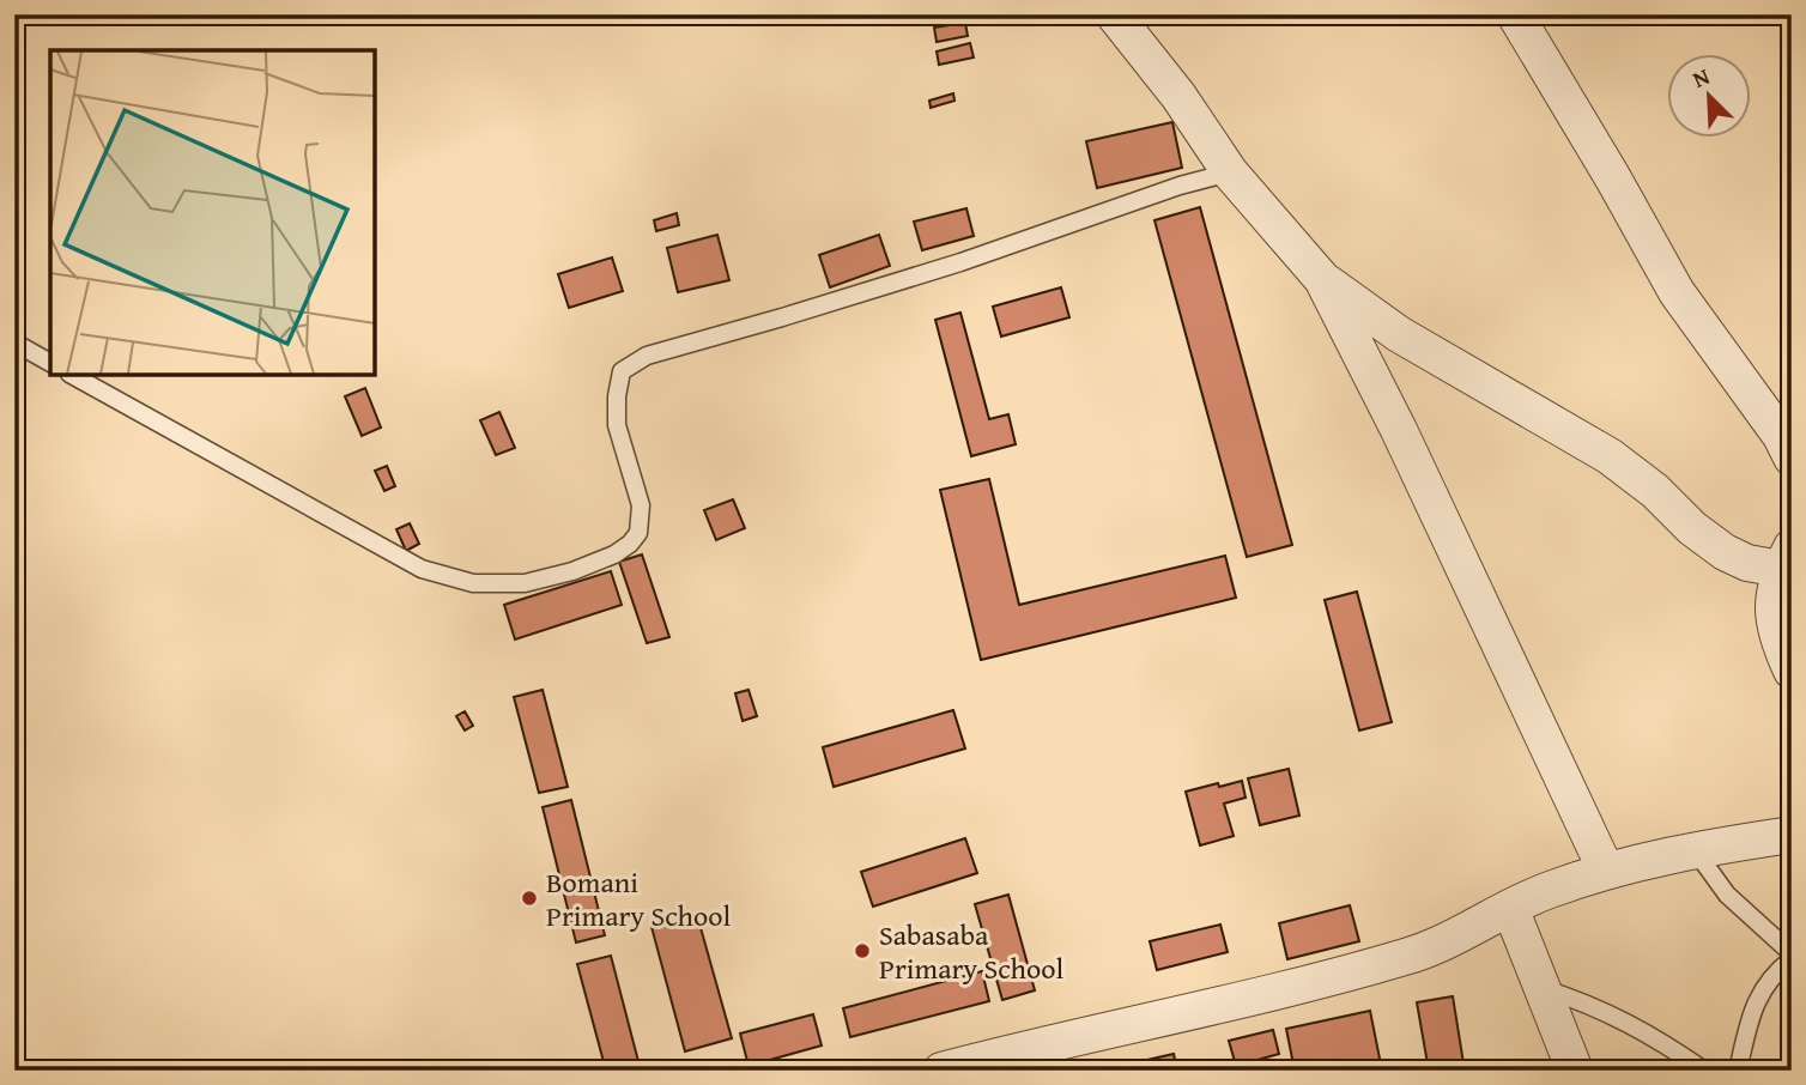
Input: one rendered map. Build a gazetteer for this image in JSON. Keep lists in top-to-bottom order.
{
  "places": ["Bomani Primary School", "Sabasaba Primary School"],
  "north": "top left"
}
